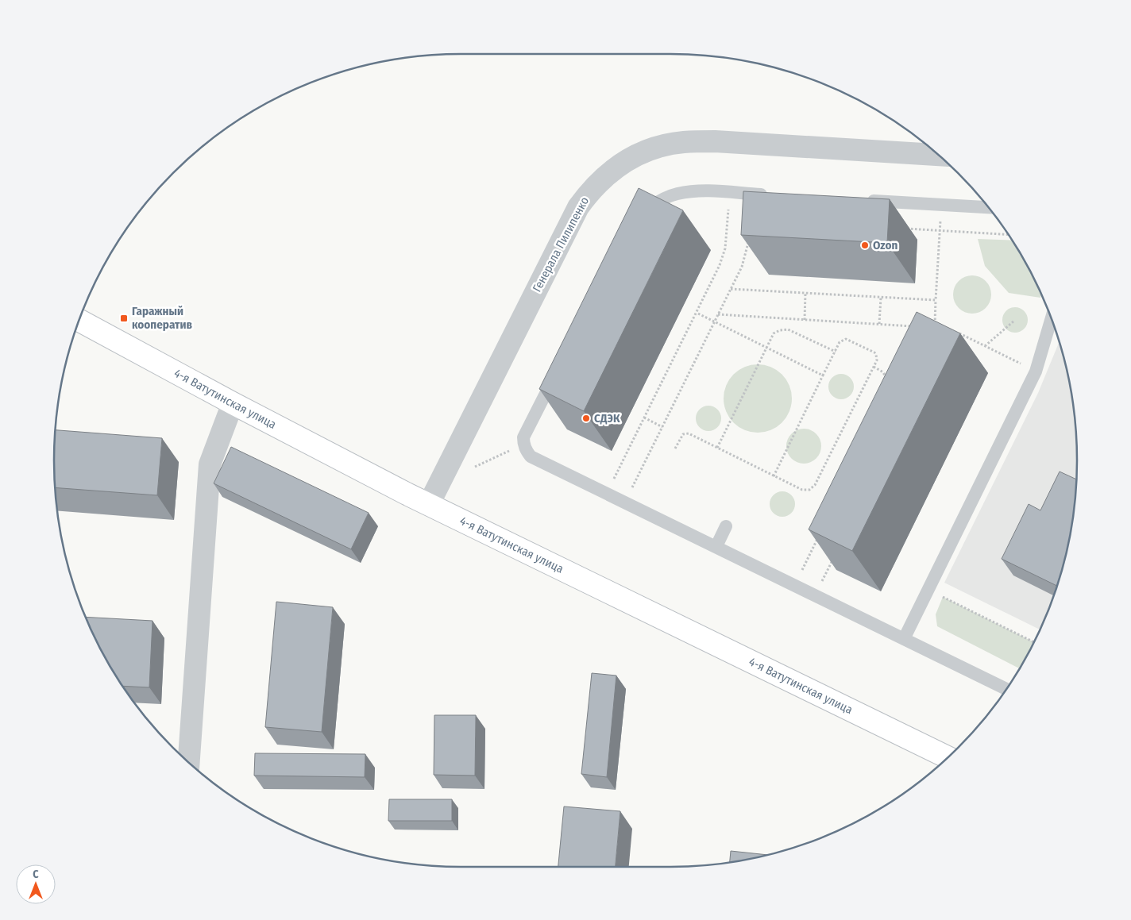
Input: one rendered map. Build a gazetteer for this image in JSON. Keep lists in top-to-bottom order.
{
  "streets": {
    "street": ["Генерала Пилипенко", "4-я Ватутинская улица"]
  },
  "crossings": [
    ["Генерала Пилипенко", "4-я Ватутинская улица"]
  ],
  "places": {
    "other": ["Ozon", "СДЭК"],
    "transit": ["Гаражный кооператив"]
  },
  "north": "top"
}
